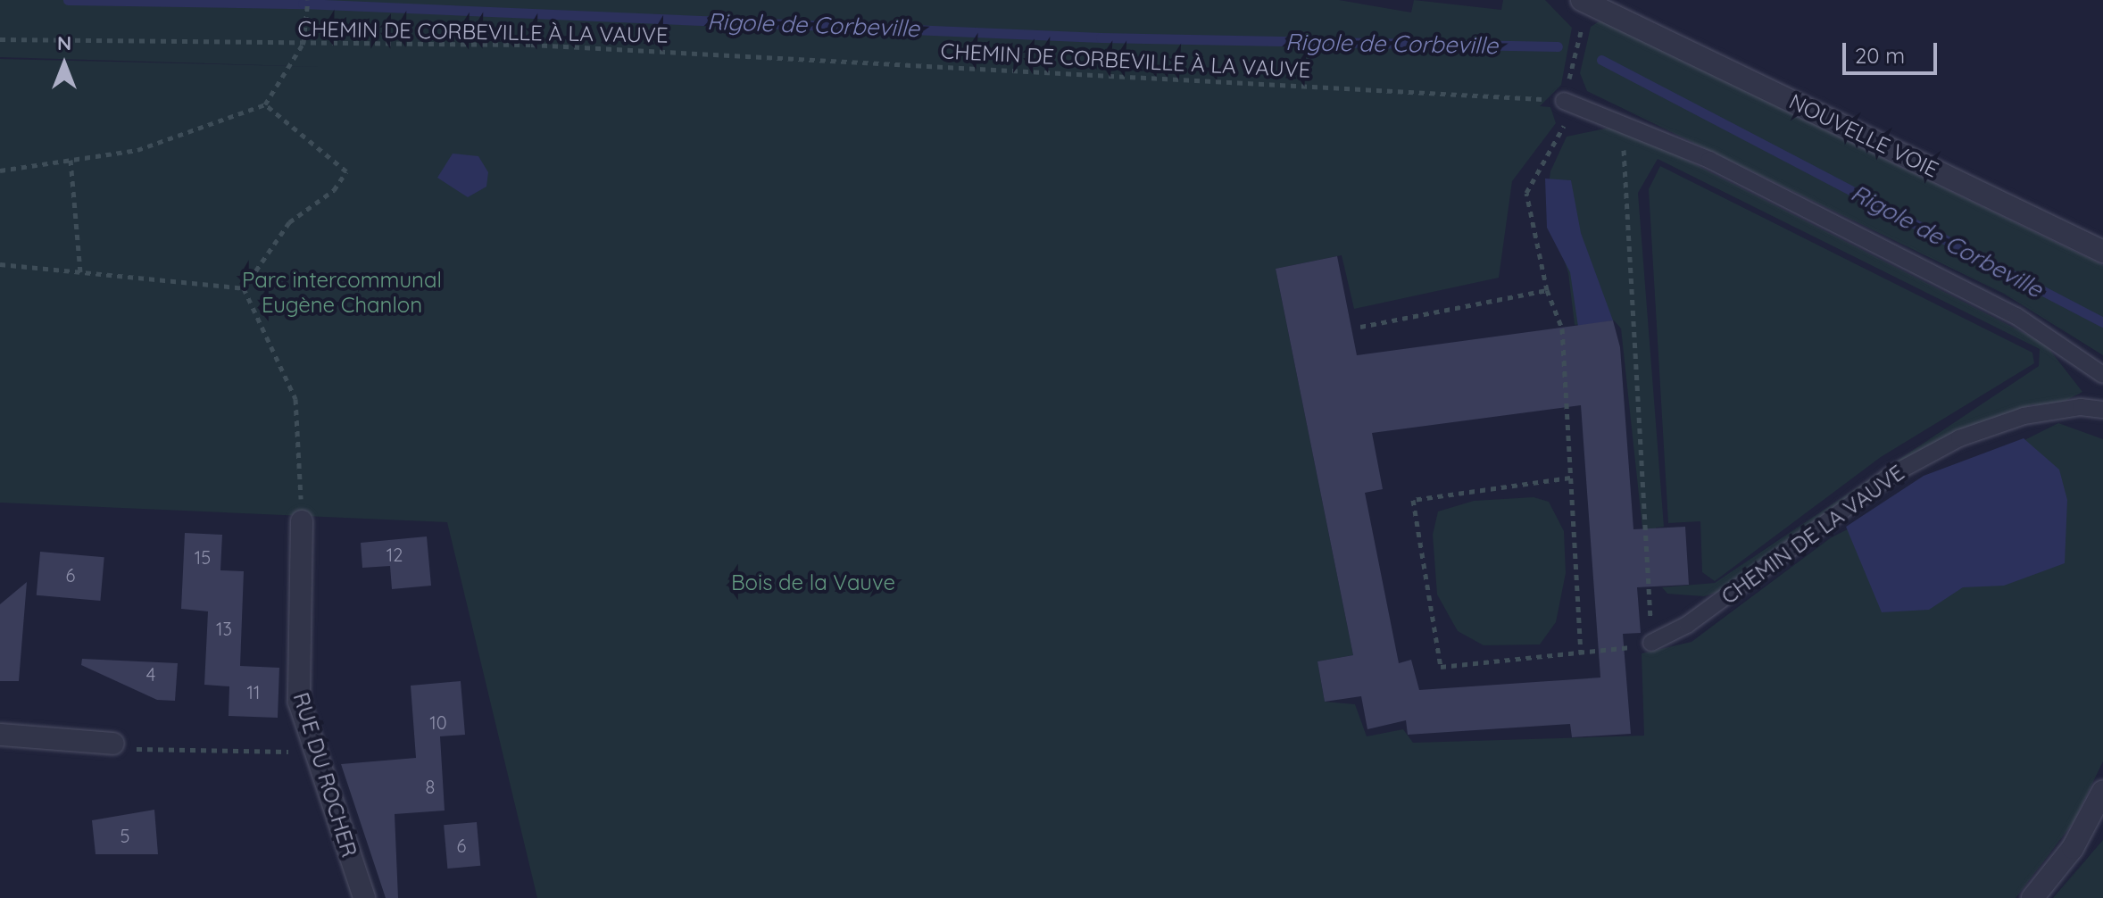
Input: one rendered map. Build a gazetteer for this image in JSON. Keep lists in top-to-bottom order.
{
  "streets": {
    "street": ["NOUVELLE VOIE", "RUE DU ROCHER"],
    "lane": ["CHEMIN DE LA VAUVE"],
    "path": ["CHEMIN DE CORBEVILLE À LA VAUVE"]
  },
  "water": ["Rigole de Corbeville"],
  "parks": ["Parc intercommunal Eugène Chanlon", "Bois de la Vauve"],
  "house_numbers": [
    "12",
    "15",
    "6",
    "13",
    "4",
    "11",
    "10",
    "8",
    "5",
    "6"
  ],
  "scale_bar": "20 m",
  "north": "top"
}
